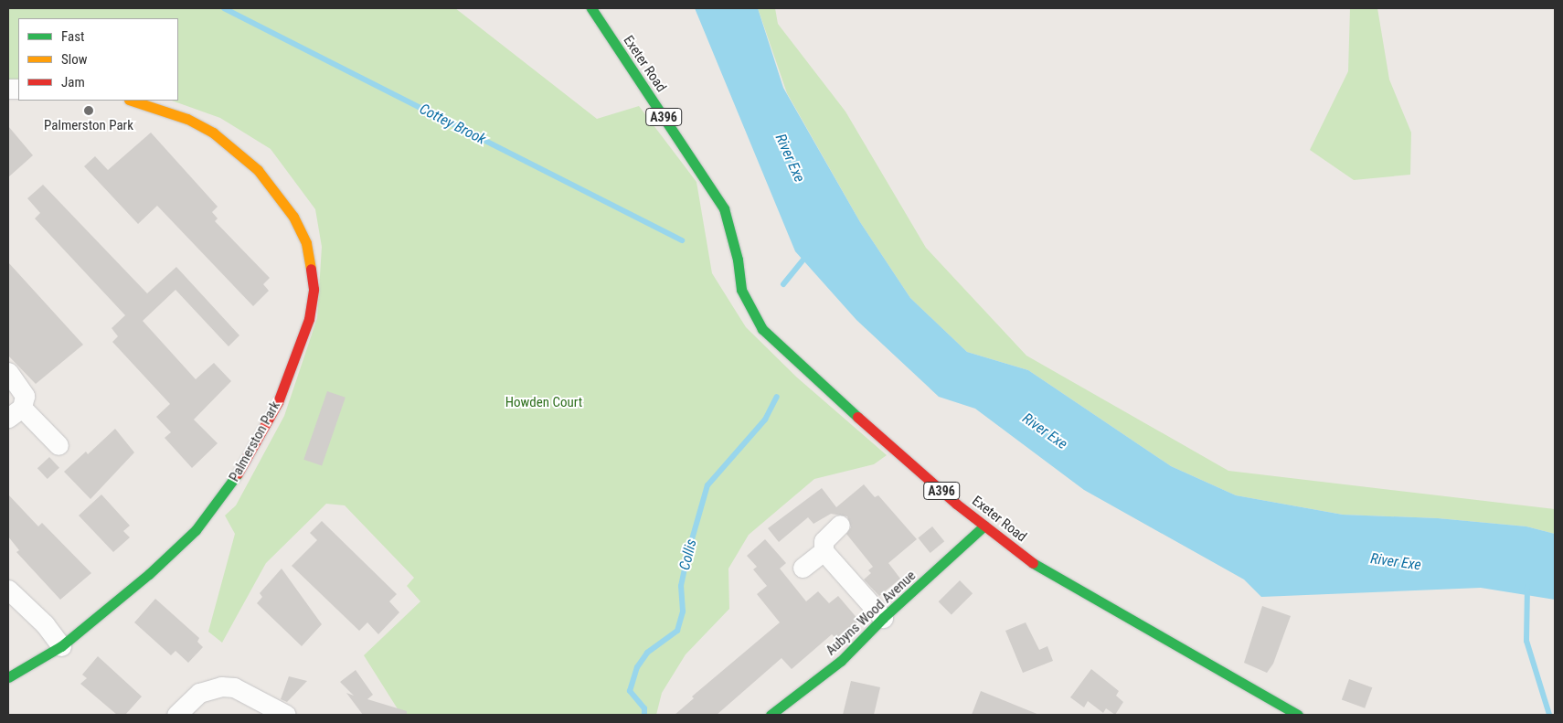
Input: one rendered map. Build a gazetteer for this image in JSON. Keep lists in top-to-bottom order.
{
  "streets": {
    "street": [
      "Exeter Road",
      "A396",
      "Palmerston Park",
      "Aubyns Wood Avenue"
    ]
  },
  "crossings": [
    ["Exeter Road", "Aubyns Wood Avenue"]
  ],
  "water": ["Cottey Brook", "River Exe", "Collis"],
  "parks": ["Howden Court"],
  "places": ["Palmerston Park"],
  "legend": ["Fast", "Slow", "Jam"]
}
